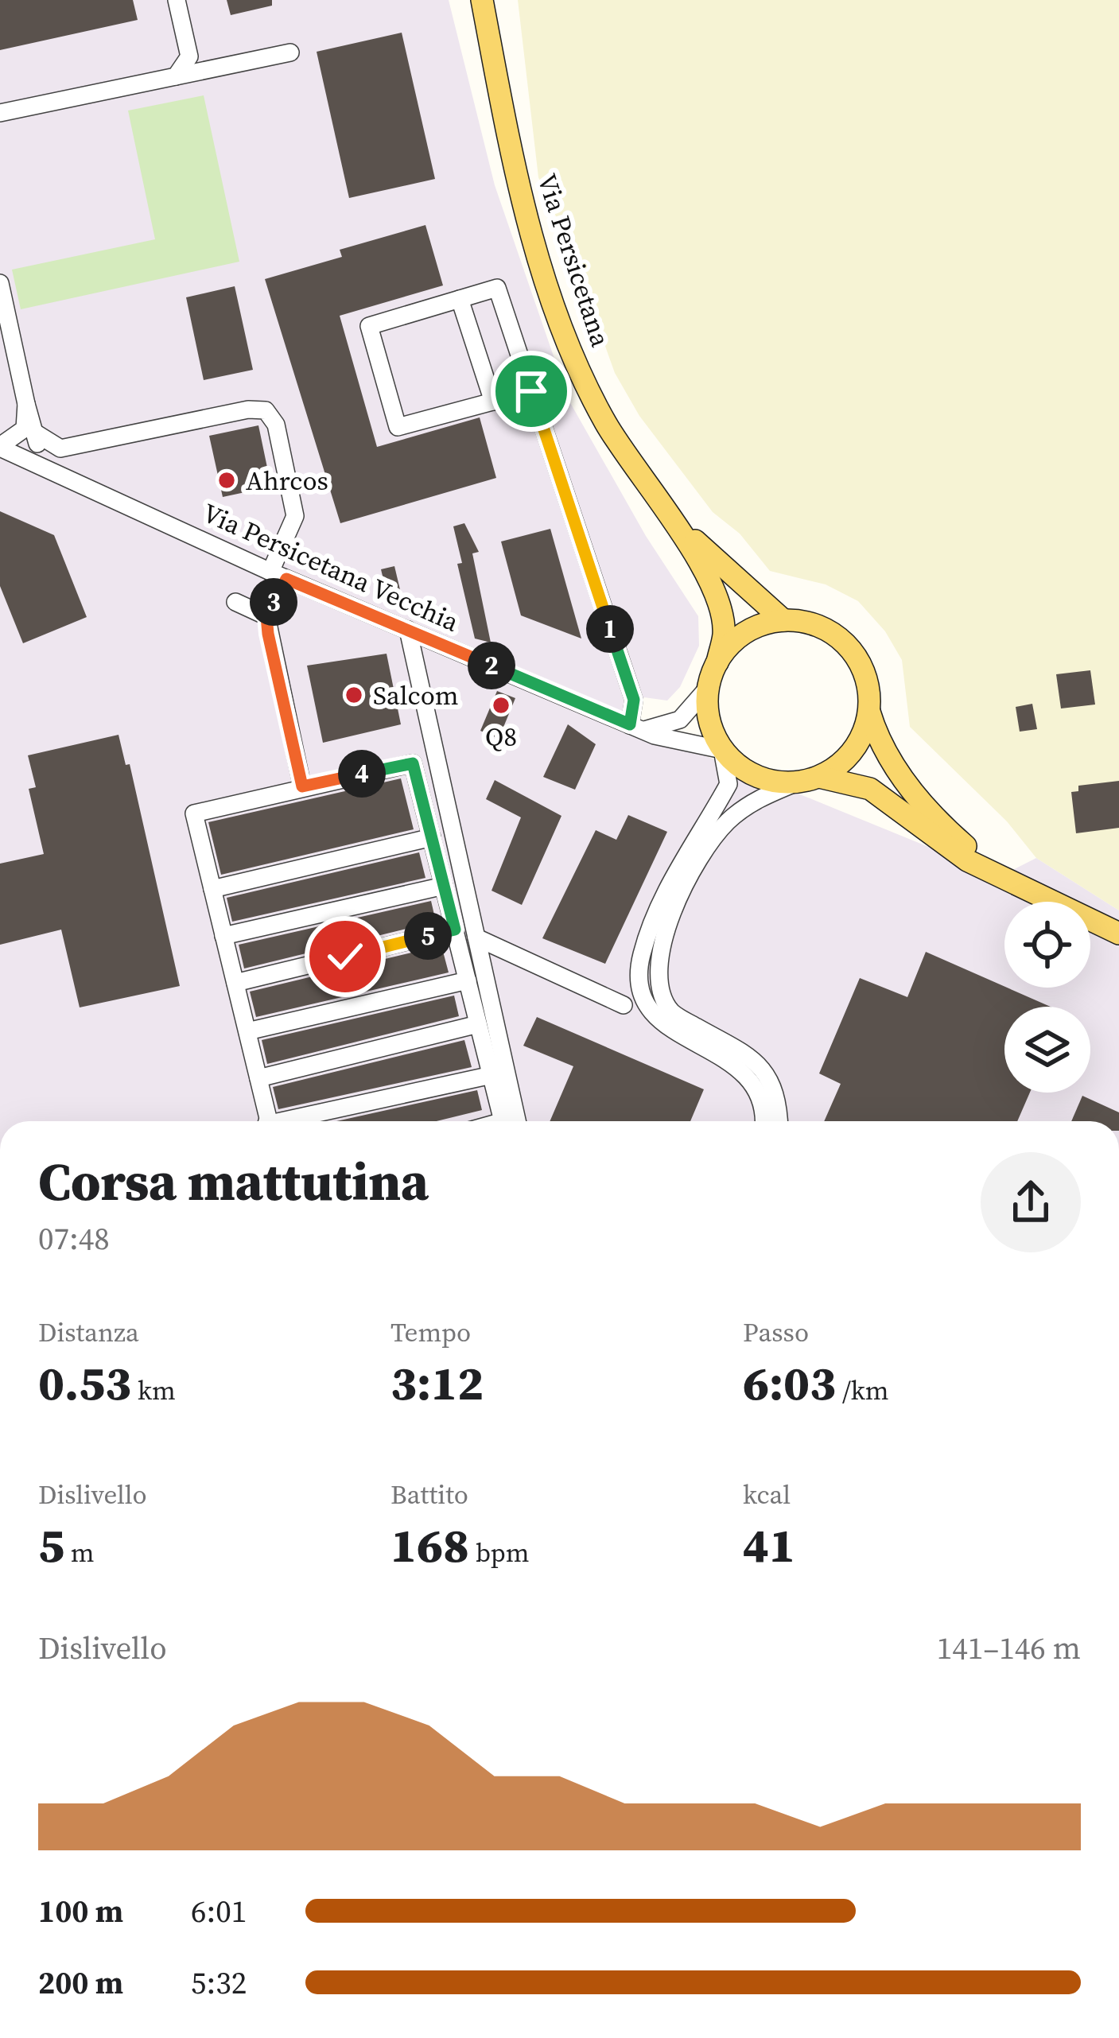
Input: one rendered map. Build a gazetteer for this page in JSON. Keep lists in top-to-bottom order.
{
  "streets": {
    "main road": ["Via Persicetana"],
    "street": ["Via Persicetana Vecchia"]
  },
  "crossings": [
    ["Via Persicetana", "Via Persicetana Vecchia"]
  ],
  "places": ["Ahrcos", "Salcom", "Q8"],
  "page": {
    "pins": [
      "3",
      "1",
      "2",
      "4",
      "5"
    ],
    "heading": ["Corsa mattutina", "07:48"],
    "stats": [
      ["Distanza", "0.53 km"],
      ["Tempo", "3:12"],
      ["Passo", "6:03 /km"],
      ["Dislivello", "5 m"],
      ["Battito", "168 bpm"],
      ["kcal", "41"]
    ],
    "chart": ["Dislivello", "141–146 m"],
    "list": [
      {
        "name": "100 m",
        "note": "6:01"
      },
      {
        "name": "200 m",
        "note": "5:32"
      }
    ]
  }
}
